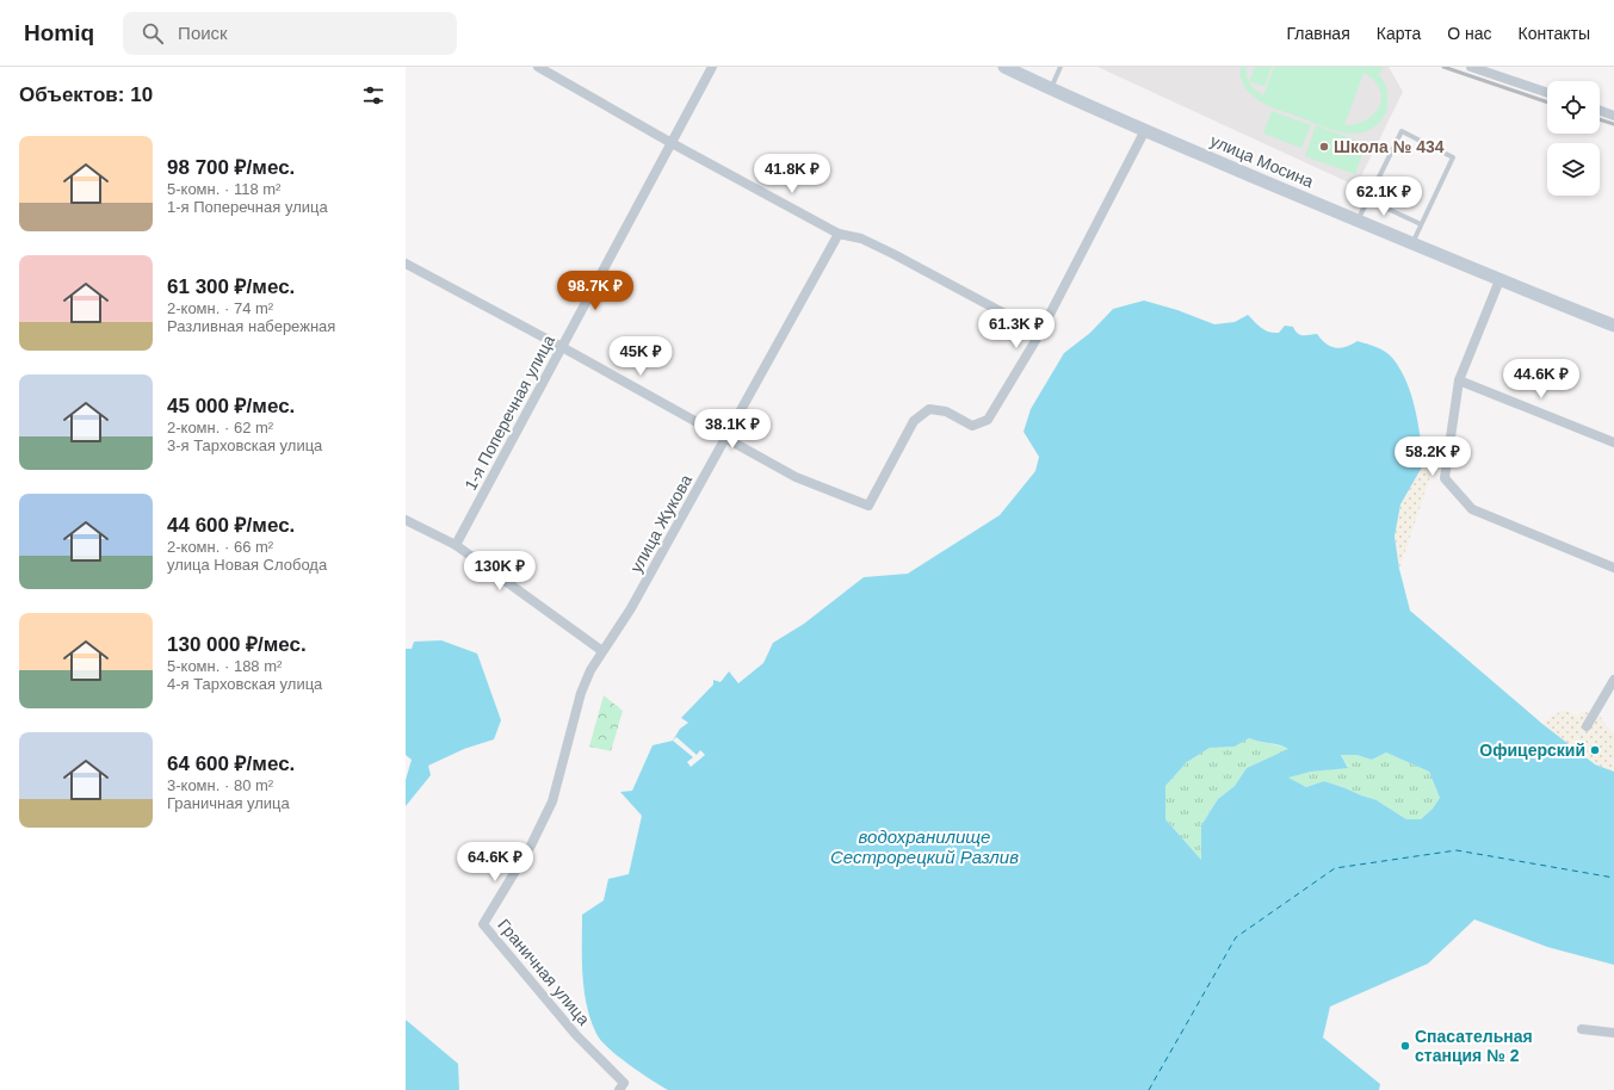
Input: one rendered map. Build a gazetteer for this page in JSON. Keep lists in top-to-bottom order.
{
  "streets": {
    "street": [
      "улица Мосина",
      "1-я Поперечная улица",
      "улица Жукова",
      "Граничная улица"
    ]
  },
  "crossings": [
    ["улица Жукова", "Граничная улица"]
  ],
  "water": ["водохранилище Сестрорецкий Разлив"],
  "places": ["Школа № 434", "Офицерский", "Спасательная станция № 2"],
  "page": {
    "header": "Homiq",
    "search": "Поиск",
    "nav": [
      "Главная",
      "Карта",
      "О нас",
      "Контакты"
    ],
    "heading": "Объектов: 10",
    "list": [
      {
        "name": "98 700 ₽/мес.",
        "note": "5-комн. · 118 m² · 1-я Поперечная улица"
      },
      {
        "name": "61 300 ₽/мес.",
        "note": "2-комн. · 74 m² · Разливная набережная"
      },
      {
        "name": "45 000 ₽/мес.",
        "note": "2-комн. · 62 m² · 3-я Тарховская улица"
      },
      {
        "name": "44 600 ₽/мес.",
        "note": "2-комн. · 66 m² · улица Новая Слобода"
      },
      {
        "name": "130 000 ₽/мес.",
        "note": "5-комн. · 188 m² · 4-я Тарховская улица"
      },
      {
        "name": "64 600 ₽/мес.",
        "note": "3-комн. · 80 m² · Граничная улица"
      }
    ],
    "price": [
      "41.8K ₽",
      "62.1K ₽",
      "98.7K ₽",
      "61.3K ₽",
      "45K ₽",
      "44.6K ₽",
      "38.1K ₽",
      "58.2K ₽",
      "130K ₽",
      "64.6K ₽"
    ]
  }
}
